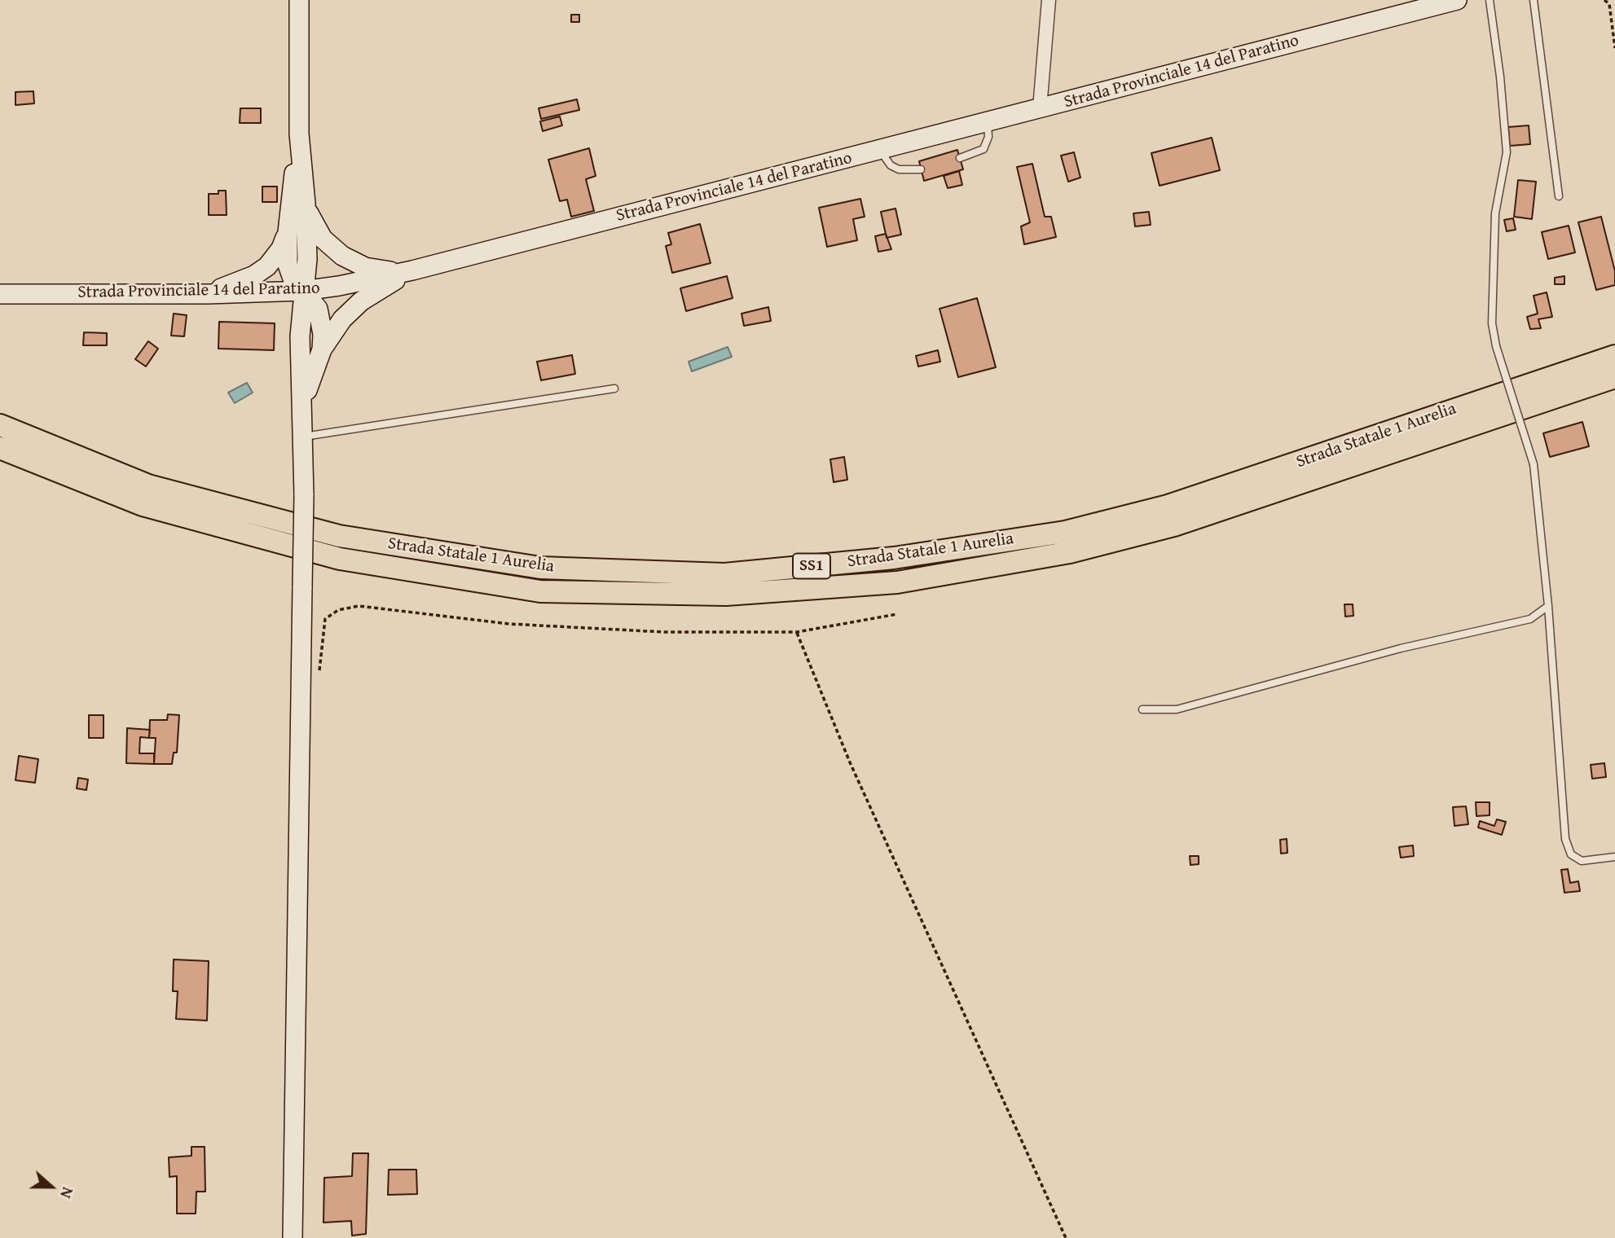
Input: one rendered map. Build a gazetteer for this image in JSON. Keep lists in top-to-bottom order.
{
  "streets": {
    "highway": ["Strada Statale 1 Aurelia", "SS1"],
    "main road": ["Strada Provinciale 14 del Paratino"]
  },
  "north": "right"
}
